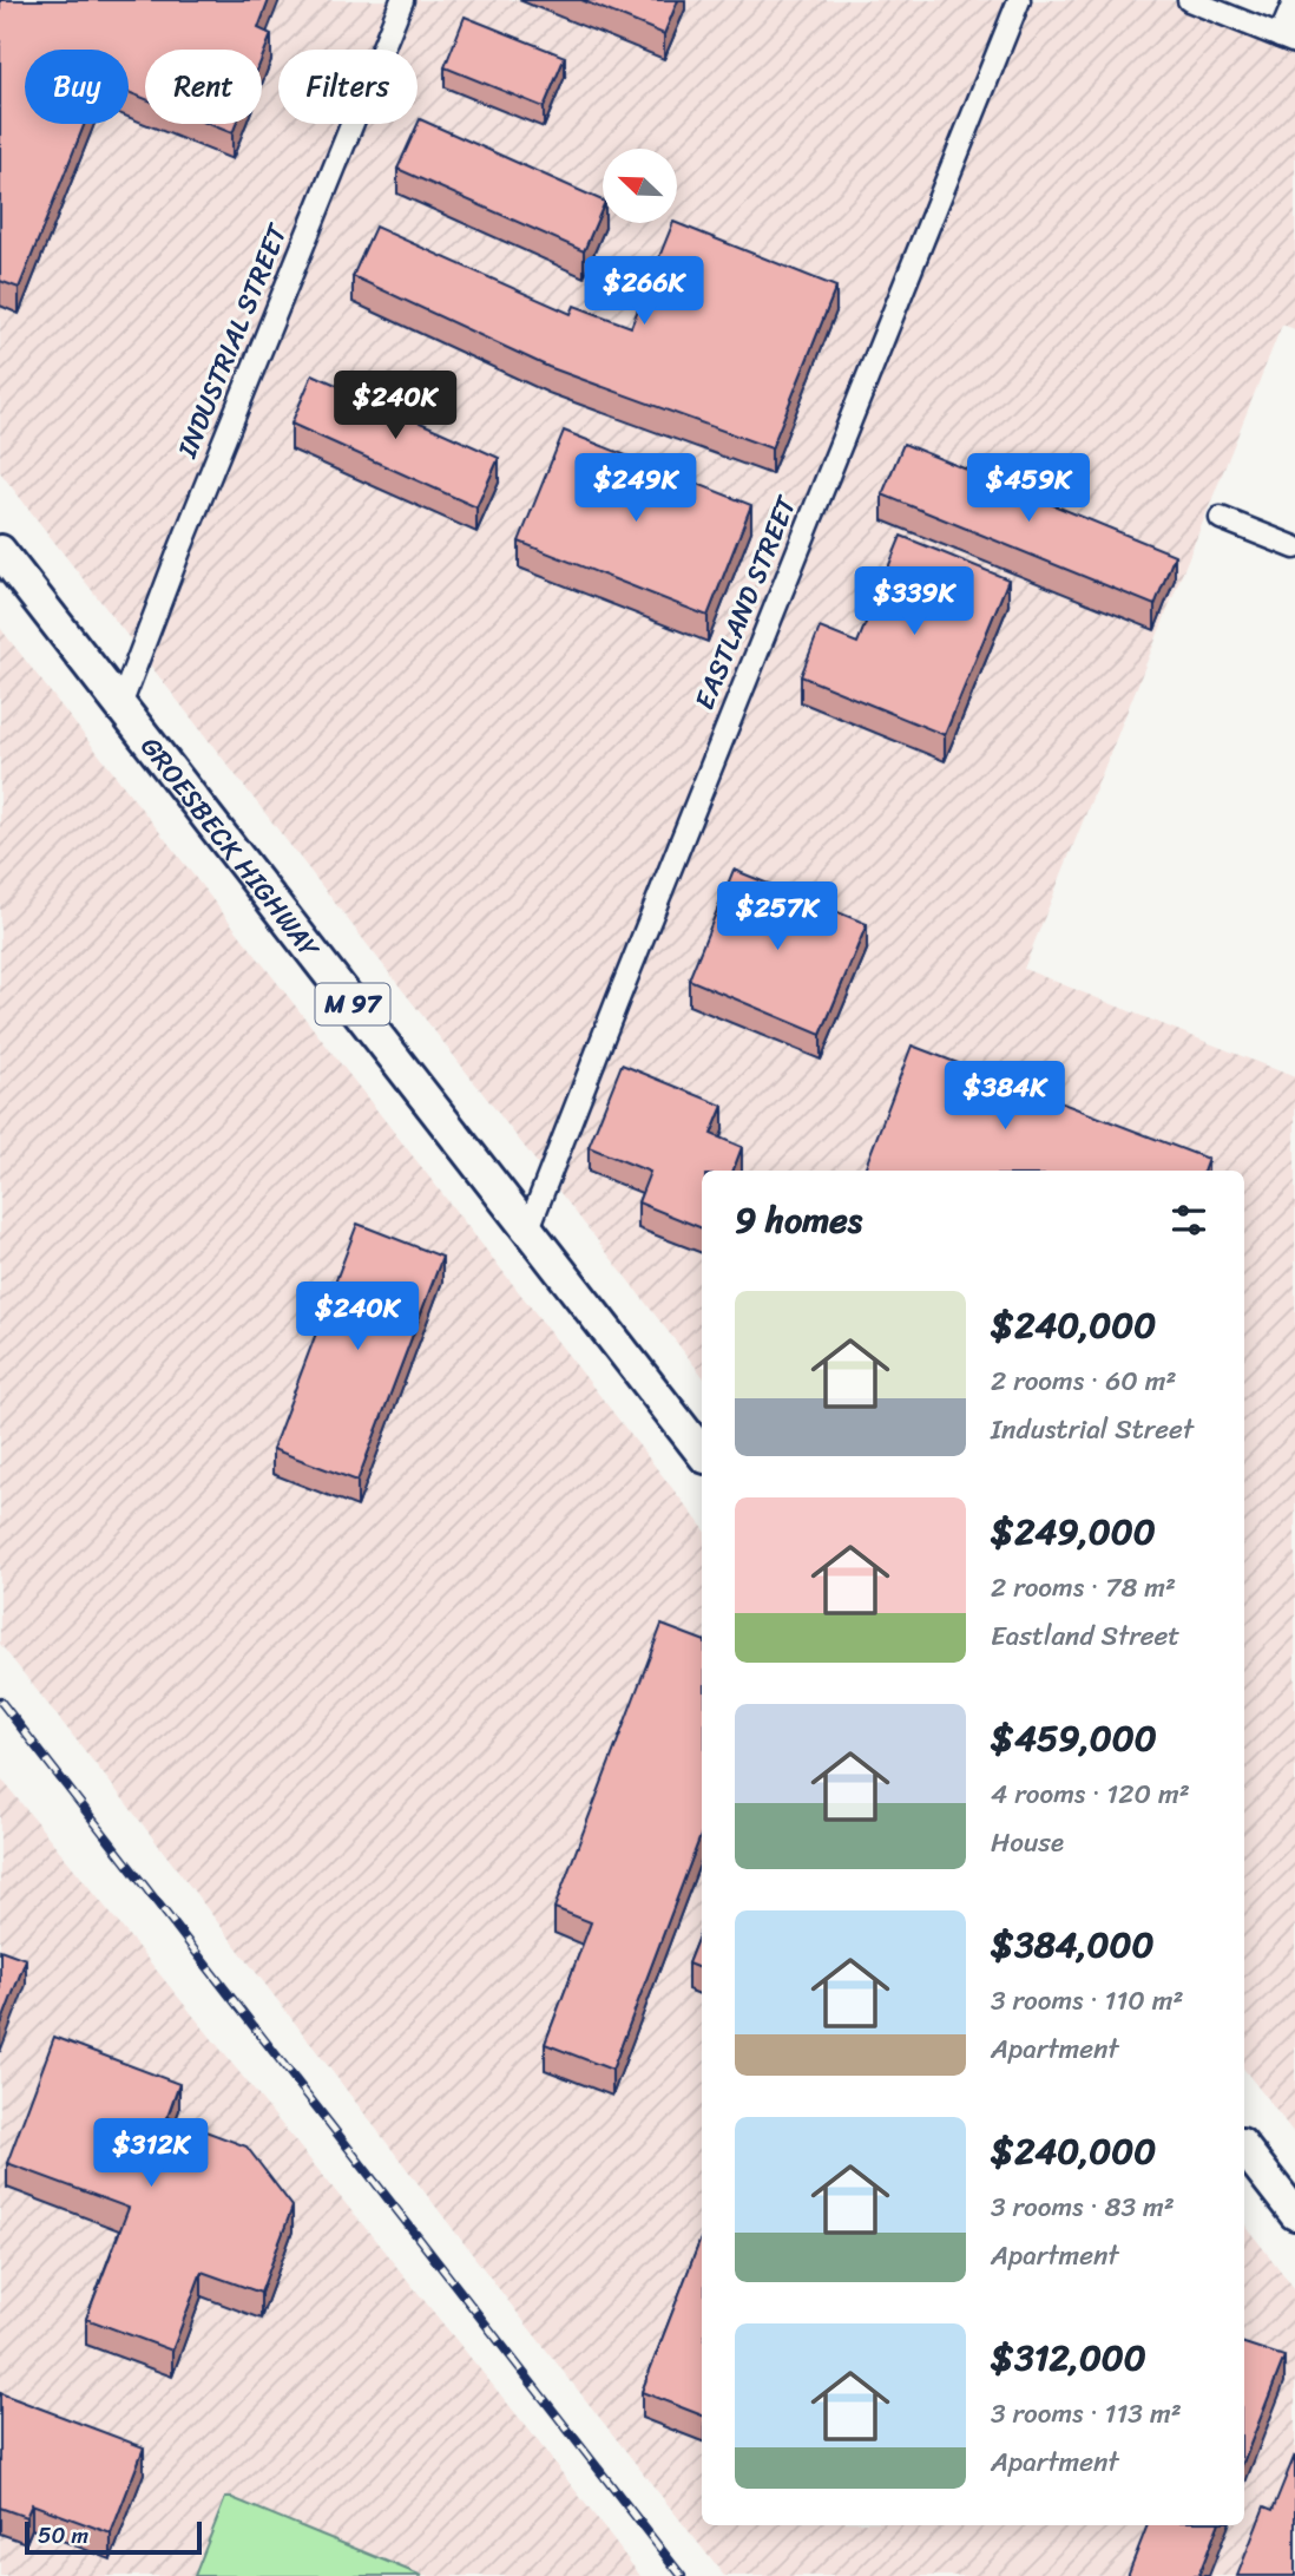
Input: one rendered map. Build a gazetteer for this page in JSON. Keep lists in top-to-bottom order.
{
  "streets": {
    "main road": ["GROESBECK HIGHWAY", "M 97"],
    "street": ["INDUSTRIAL STREET", "EASTLAND STREET"]
  },
  "crossings": [
    ["INDUSTRIAL STREET", "GROESBECK HIGHWAY"],
    ["EASTLAND STREET", "GROESBECK HIGHWAY"]
  ],
  "scale_bar": "50 m",
  "north": "top left",
  "page": {
    "chip": ["Buy", "Rent", "Filters"],
    "price": [
      "$266K",
      "$240K",
      "$249K",
      "$459K",
      "$339K",
      "$257K",
      "$384K",
      "$240K",
      "$312K"
    ],
    "heading": "9 homes",
    "list": [
      {
        "name": "$240,000",
        "note": "2 rooms · 60 m² · Industrial Street"
      },
      {
        "name": "$249,000",
        "note": "2 rooms · 78 m² · Eastland Street"
      },
      {
        "name": "$459,000",
        "note": "4 rooms · 120 m² · House"
      },
      {
        "name": "$384,000",
        "note": "3 rooms · 110 m² · Apartment"
      },
      {
        "name": "$240,000",
        "note": "3 rooms · 83 m² · Apartment"
      },
      {
        "name": "$312,000",
        "note": "3 rooms · 113 m² · Apartment"
      }
    ],
    "scale": "50 m"
  }
}
